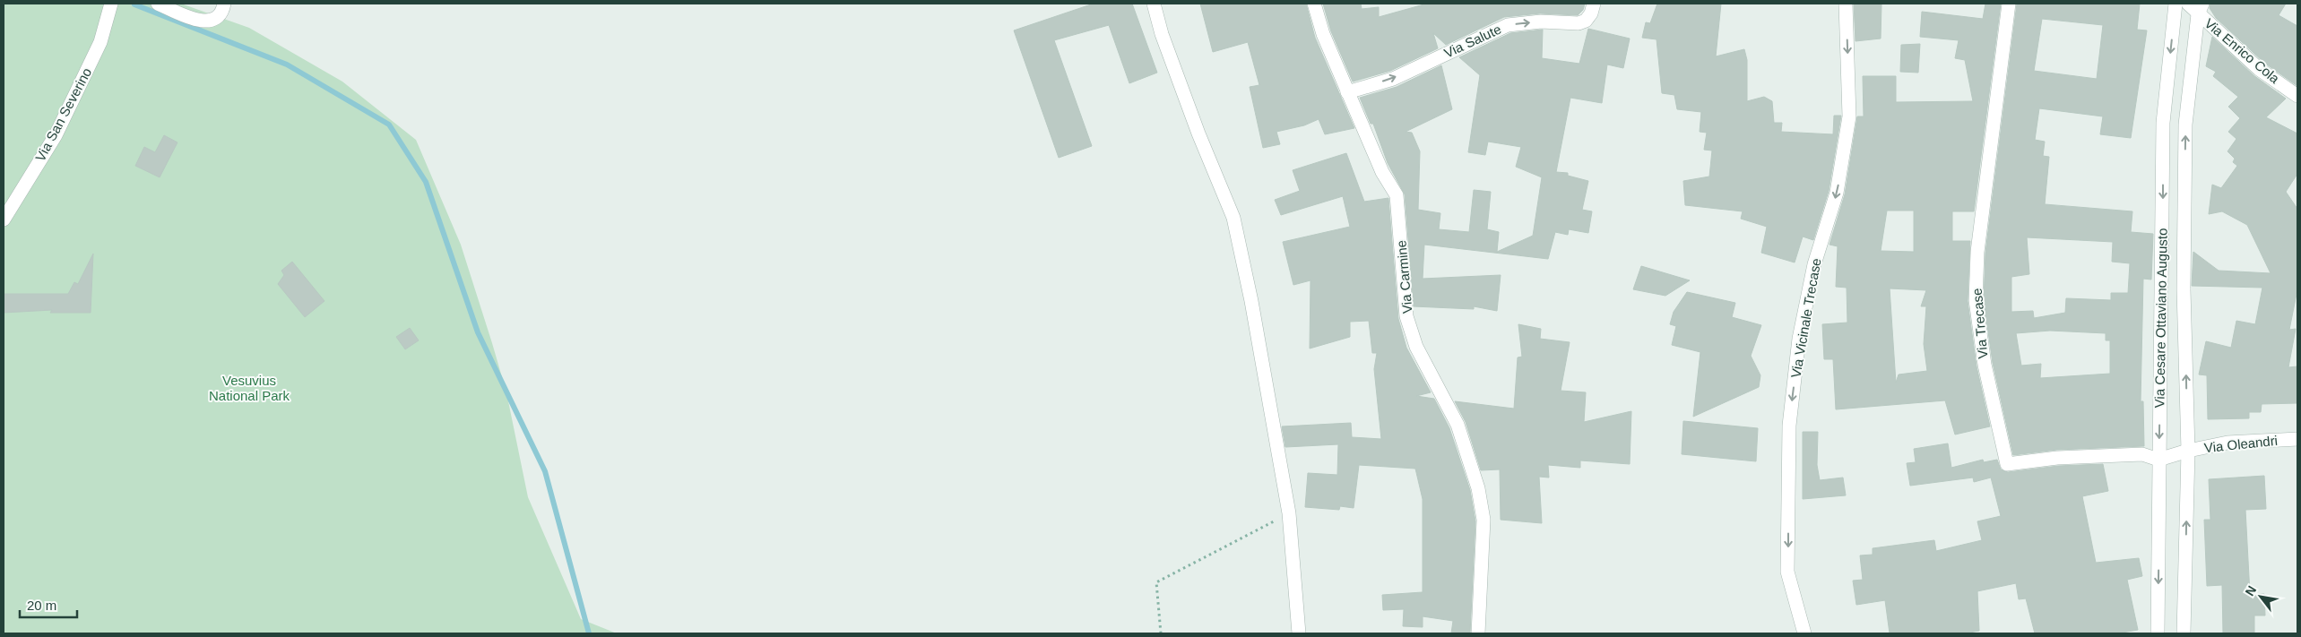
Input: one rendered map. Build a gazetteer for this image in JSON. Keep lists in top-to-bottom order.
{
  "streets": {
    "street": [
      "Via Salute",
      "Via Enrico Cola",
      "Via San Severino",
      "Via Carmine",
      "Via Vicinale Trecase",
      "Via Cesare Ottaviano Augusto",
      "Via Trecase",
      "Via Oleandri"
    ]
  },
  "crossings": [
    ["Via Salute", "Via Carmine"],
    ["Via Enrico Cola", "Via Cesare Ottaviano Augusto"],
    ["Via Cesare Ottaviano Augusto", "Via Trecase"],
    ["Via Cesare Ottaviano Augusto", "Via Oleandri"],
    ["Via Trecase", "Via Oleandri"]
  ],
  "one_way": ["Via Salute", "Via Vicinale Trecase"],
  "parks": ["Vesuvius National Park"],
  "scale_bar": "20 m",
  "north": "top left"
}
